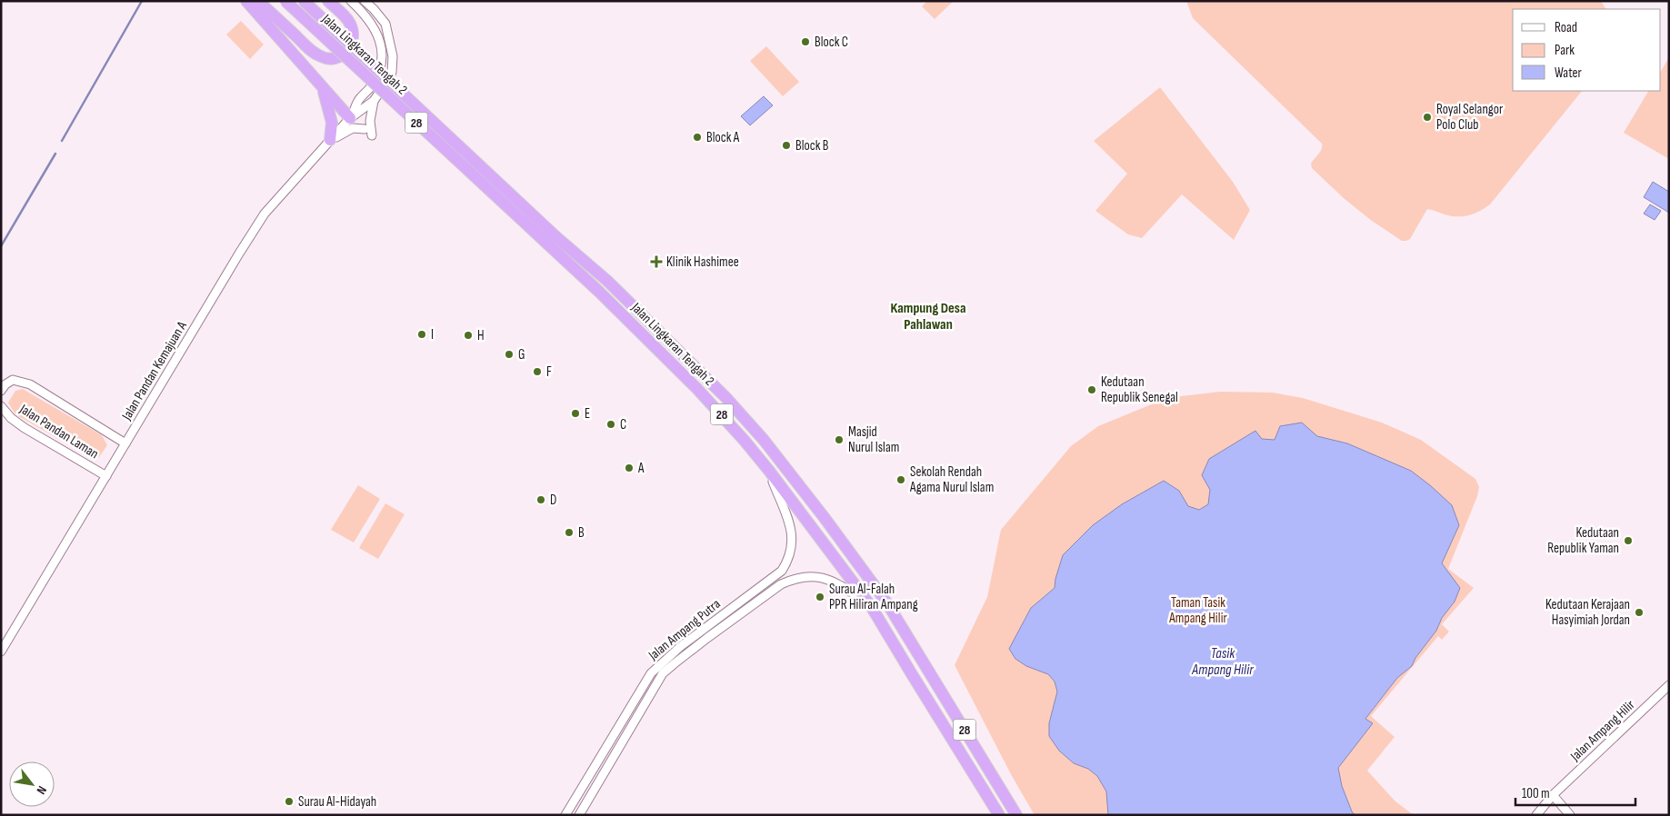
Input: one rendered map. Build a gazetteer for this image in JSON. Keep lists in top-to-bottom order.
{
  "streets": {
    "highway": ["Jalan Lingkaran Tengah 2", "28"],
    "street": [
      "Jalan Pandan Kemajuan A",
      "Jalan Pandan Laman",
      "Jalan Ampang Putra",
      "Jalan Ampang Hilir"
    ]
  },
  "crossings": [
    ["Jalan Lingkaran Tengah 2", "Jalan Ampang Putra"],
    ["Jalan Pandan Kemajuan A", "Jalan Pandan Laman"]
  ],
  "districts": ["Kampung Desa Pahlawan"],
  "water": ["Tasik Ampang Hilir"],
  "parks": ["Taman Tasik Ampang Hilir"],
  "places": {
    "other": [
      "Block C",
      "Royal Selangor Polo Club",
      "Block A",
      "Block B",
      "I",
      "H",
      "G",
      "F",
      "Kedutaan Republik Senegal",
      "E",
      "C",
      "Masjid Nurul Islam",
      "A",
      "Sekolah Rendah Agama Nurul Islam",
      "D",
      "B",
      "Kedutaan Republik Yaman",
      "Surau Al-Falah PPR Hiliran Ampang",
      "Kedutaan Kerajaan Hasyimiah Jordan",
      "Surau Al-Hidayah"
    ],
    "health": ["Klinik Hashimee"]
  },
  "legend": ["Road", "Park", "Water"],
  "scale_bar": "100 m",
  "north": "bottom right"
}
